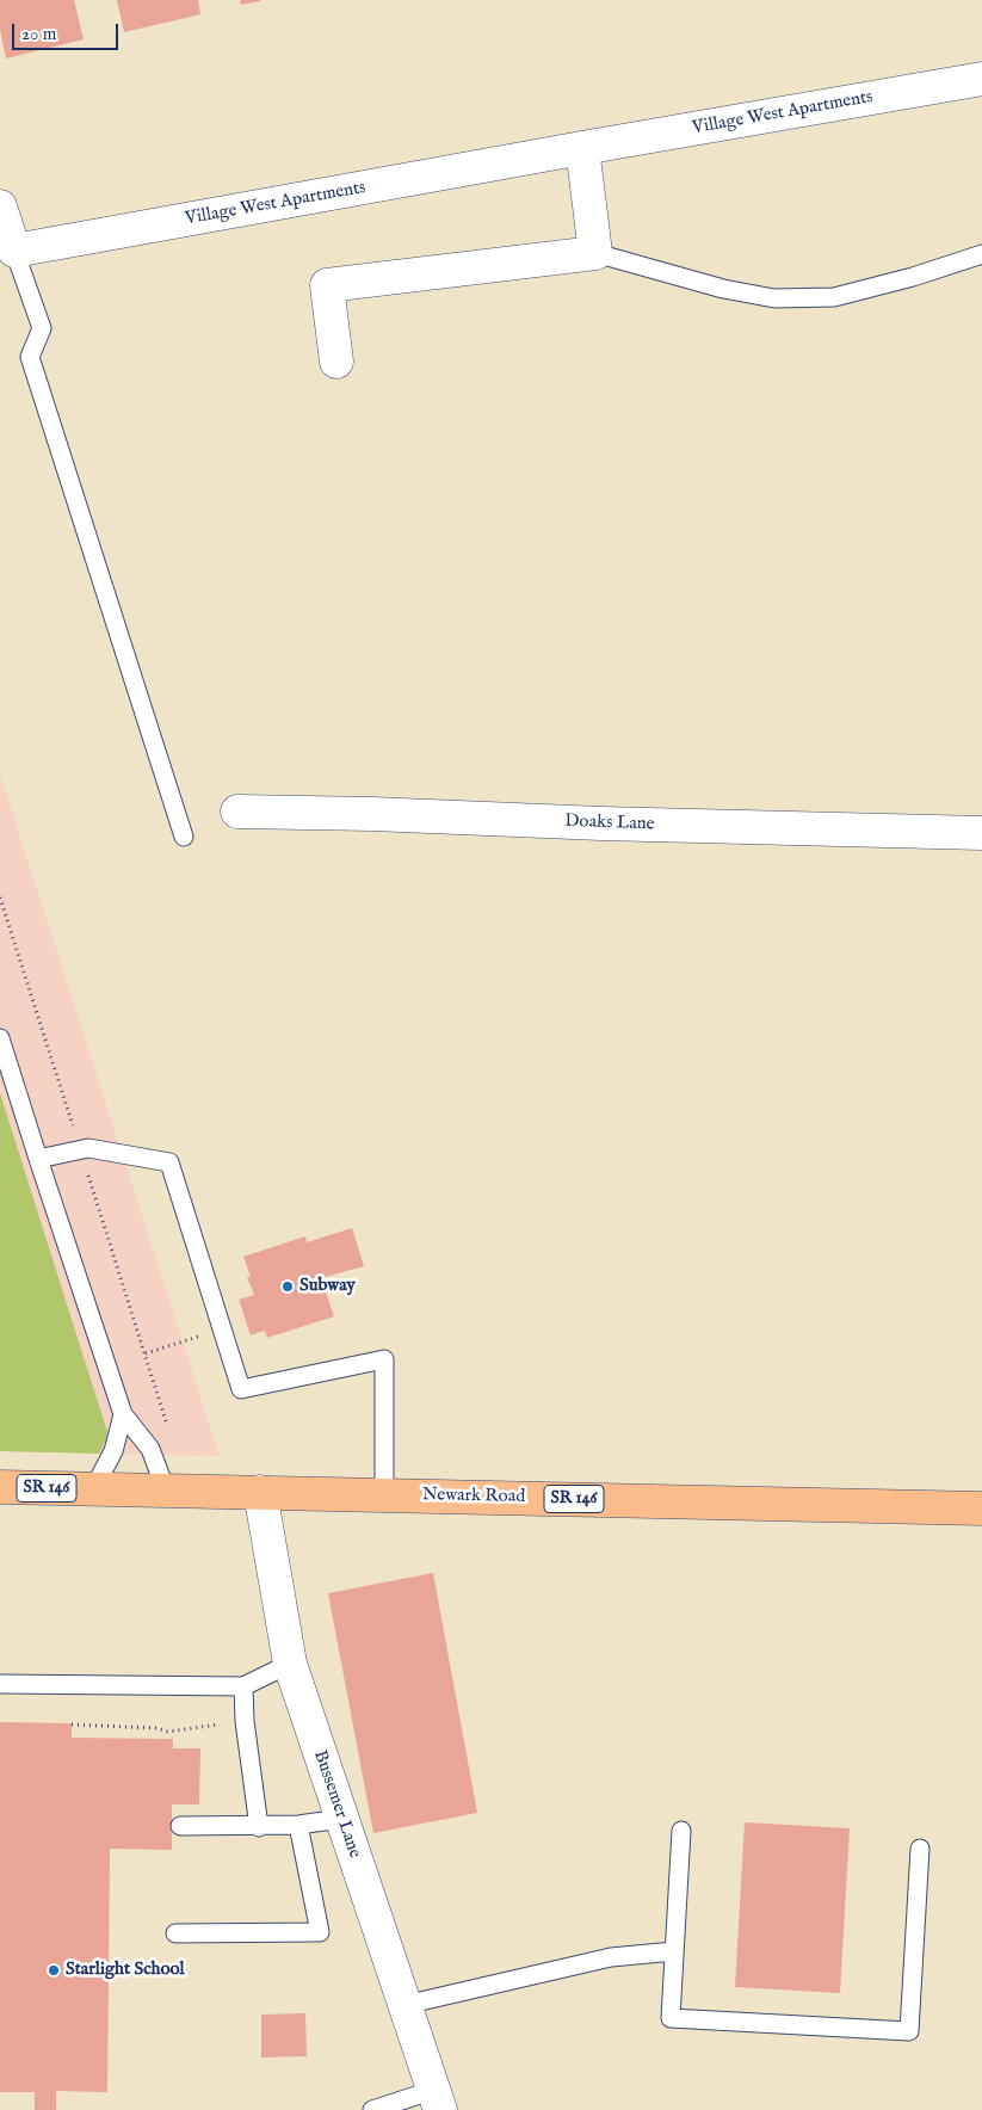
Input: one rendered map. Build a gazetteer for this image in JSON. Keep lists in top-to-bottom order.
{
  "streets": {
    "main road": ["SR 146", "Newark Road"],
    "street": ["Village West Apartments", "Doaks Lane", "Bussemer Lane"]
  },
  "crossings": [
    ["Newark Road", "Bussemer Lane"]
  ],
  "places": ["Subway", "Starlight School"],
  "scale_bar": "20 m"
}
